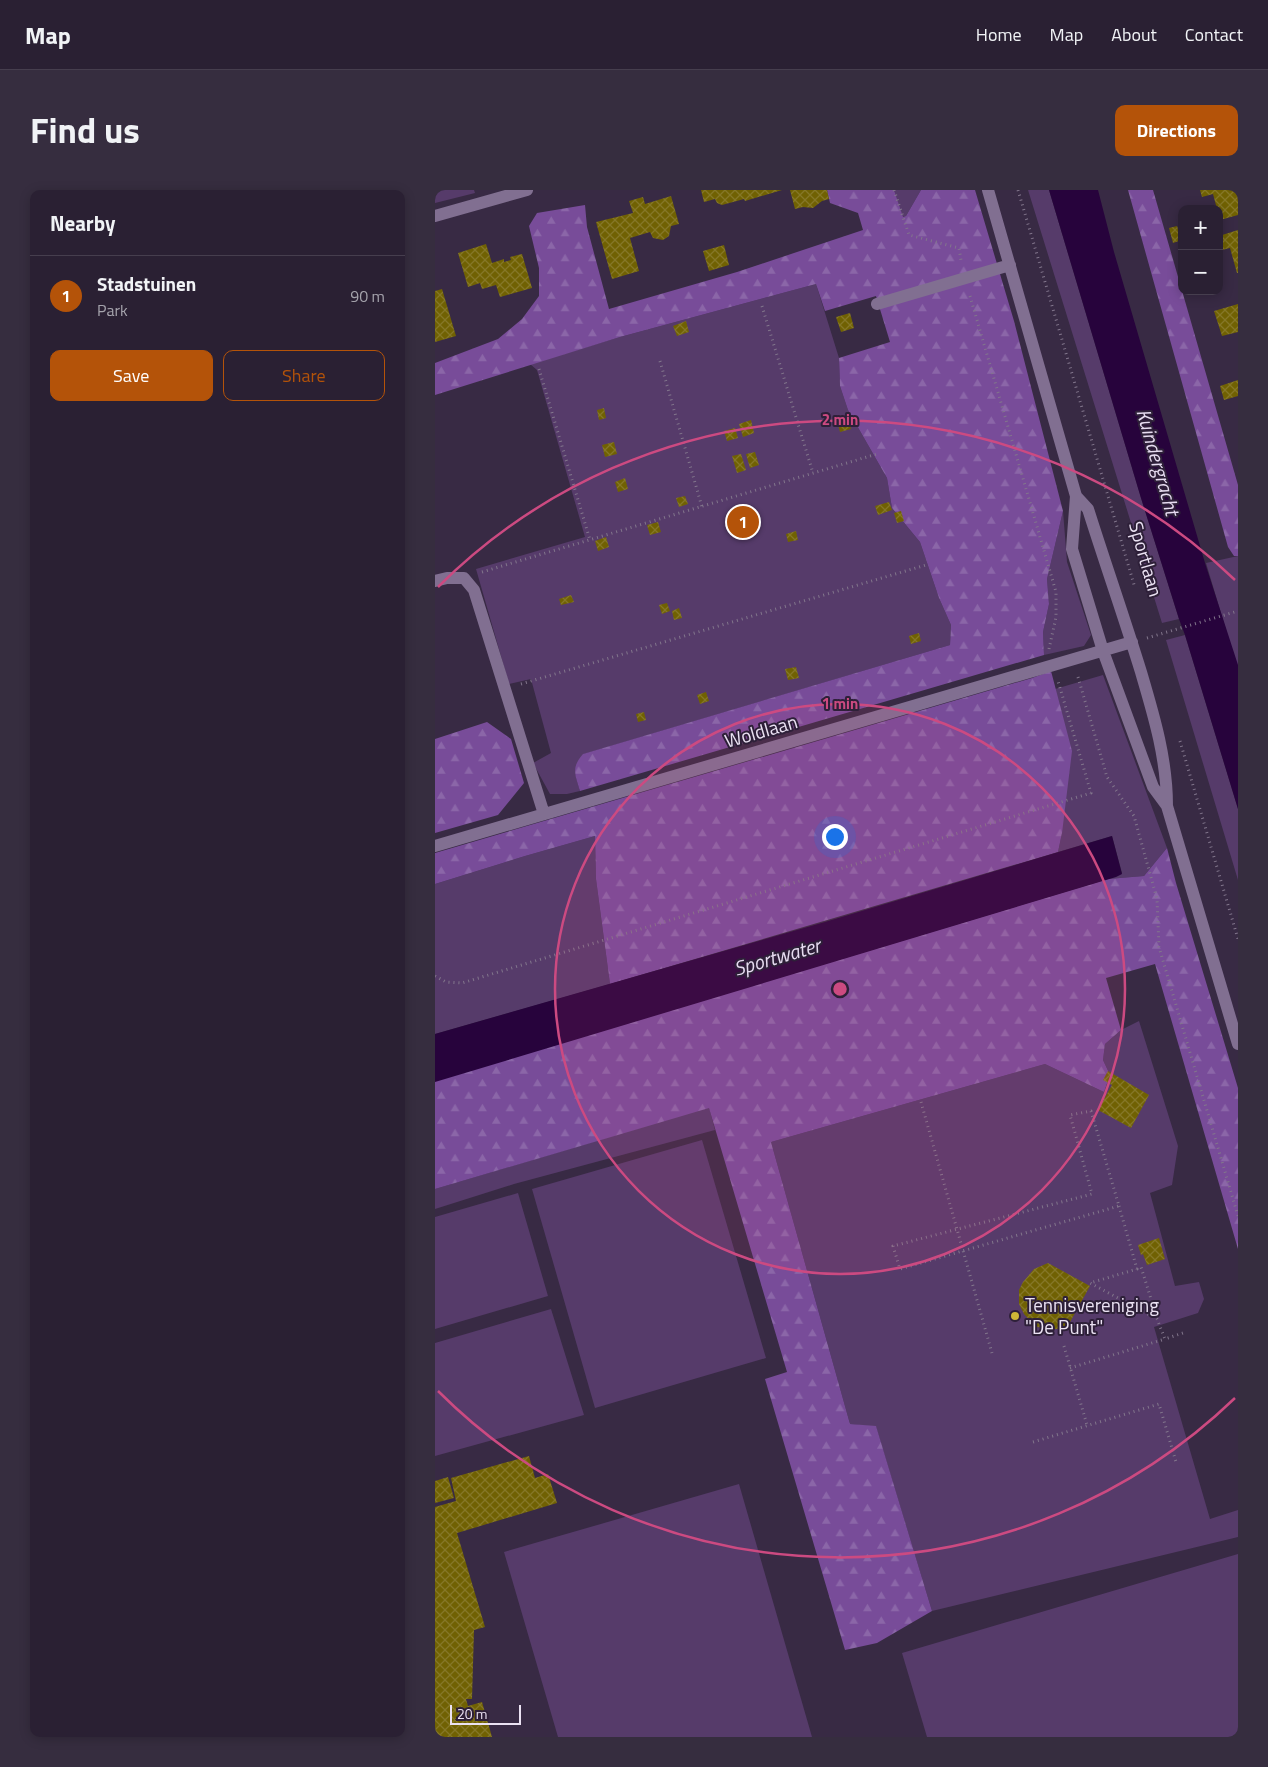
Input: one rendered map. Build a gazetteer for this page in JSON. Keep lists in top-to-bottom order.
{
  "streets": {
    "street": ["Sportlaan", "Woldlaan"]
  },
  "crossings": [
    ["Sportlaan", "Woldlaan"]
  ],
  "water": ["Kuindergracht", "Sportwater"],
  "places": ["Tennisvereniging \"De Punt\""],
  "scale_bar": "20 m",
  "page": {
    "header": "Map",
    "nav": [
      "Home",
      "Map",
      "About",
      "Contact"
    ],
    "title": "Find us",
    "buttons": [
      "Directions",
      ["Save", "Share"]
    ],
    "heading": "Nearby",
    "map_buttons": ["+", "−"],
    "list": [
      {
        "mark": "1",
        "name": "Stadstuinen",
        "note": "Park",
        "value": "90 m"
      }
    ],
    "pins": "1",
    "scale": "20 m"
  },
  "rings": ["2 min", "1 min"]
}
